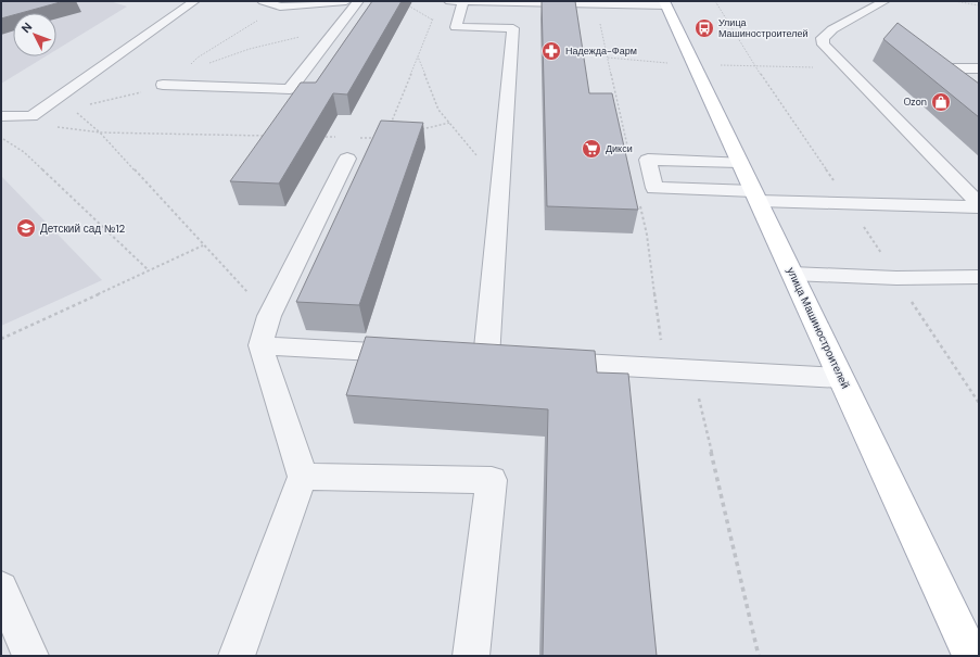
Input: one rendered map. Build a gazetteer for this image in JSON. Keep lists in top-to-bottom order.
{
  "streets": {
    "main road": ["улица Машиностроителей"]
  },
  "places": {
    "bus stop": ["Улица Машиностроителей"],
    "pharmacy": ["Надежда-Фарм"],
    "shop": ["Ozon"],
    "supermarket": ["Дикси"],
    "school or university": ["Детский сад №12"]
  },
  "north": "top left"
}
